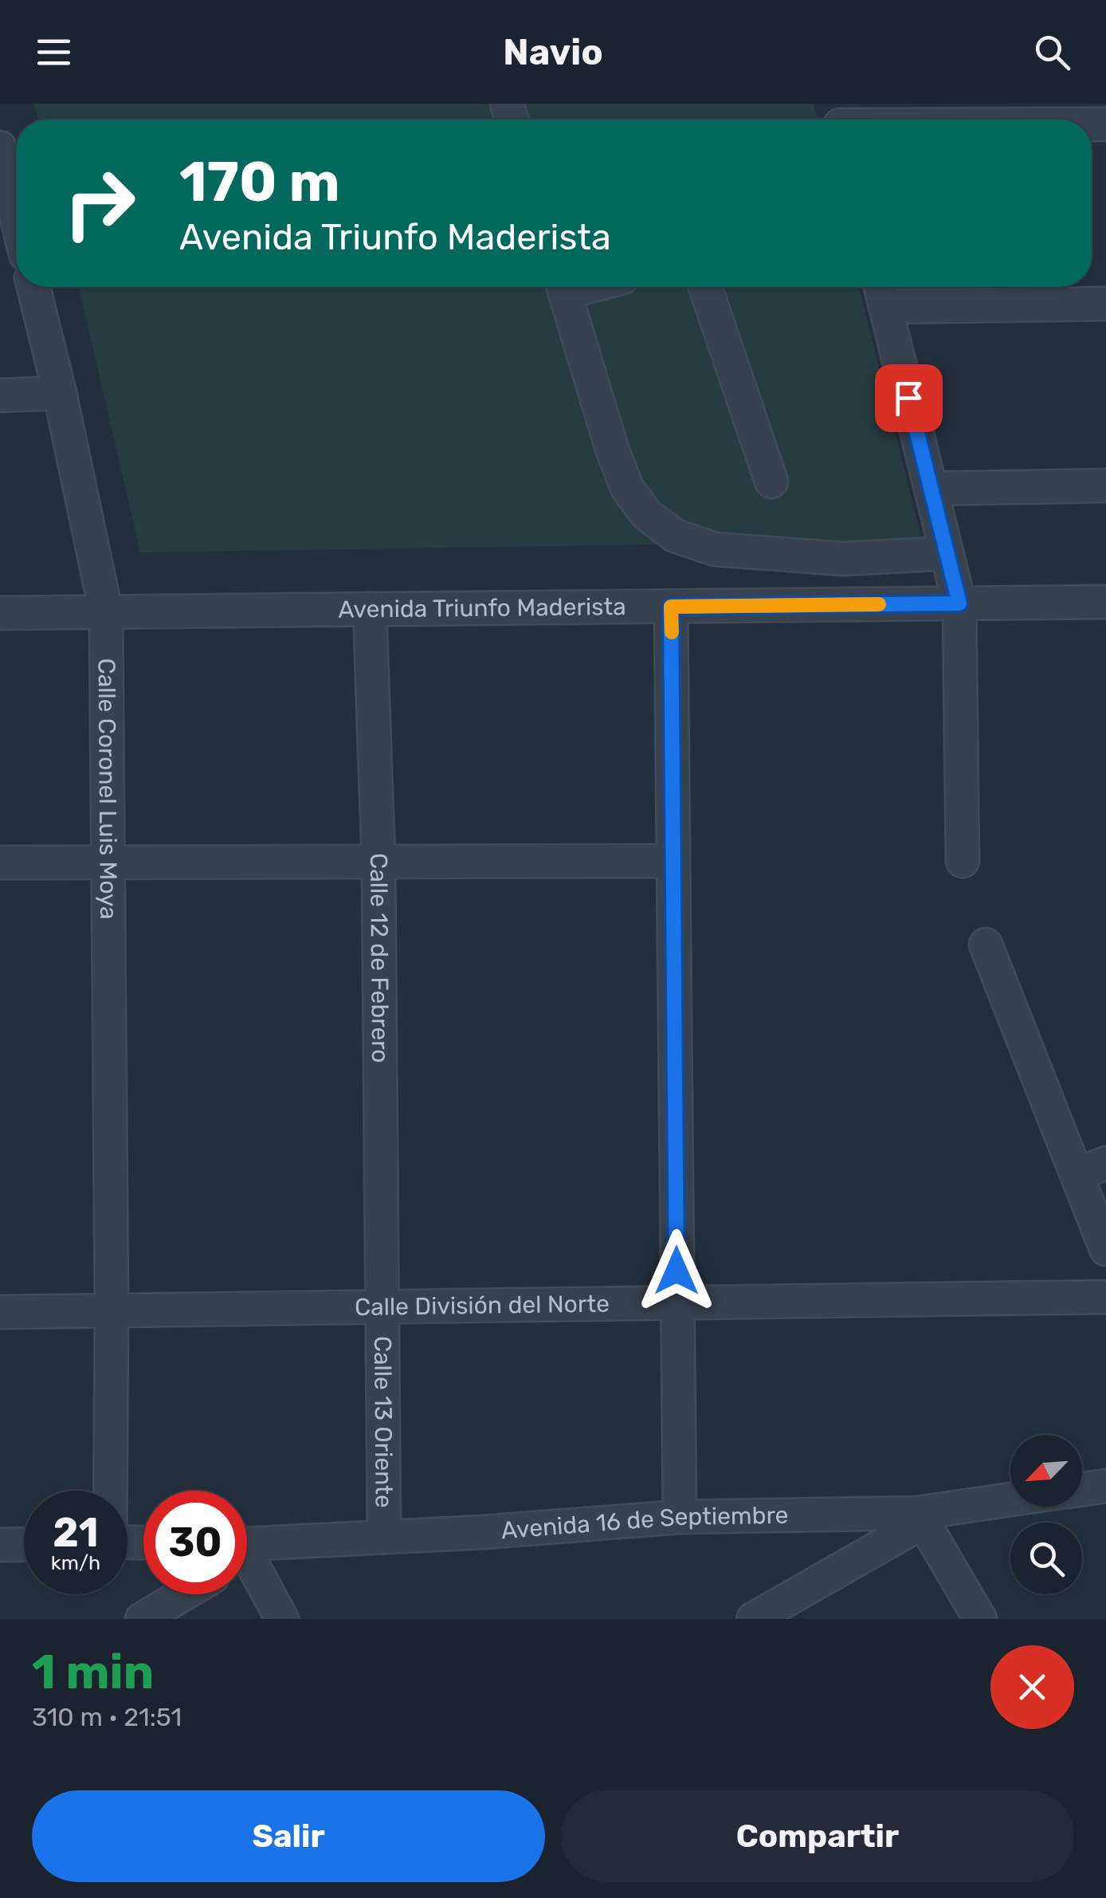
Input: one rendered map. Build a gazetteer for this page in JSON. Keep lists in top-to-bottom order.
{
  "streets": {
    "street": [
      "Avenida Triunfo Maderista",
      "Calle Coronel Luis Moya",
      "Calle 12 de Febrero",
      "Calle División del Norte",
      "Calle 13 Oriente",
      "Avenida 16 de Septiembre"
    ]
  },
  "crossings": [
    ["Avenida Triunfo Maderista", "Calle Coronel Luis Moya"],
    ["Avenida Triunfo Maderista", "Calle 12 de Febrero"],
    ["Calle Coronel Luis Moya", "Calle División del Norte"],
    ["Calle 12 de Febrero", "Calle División del Norte"],
    ["Calle 12 de Febrero", "Calle 13 Oriente"],
    ["Calle División del Norte", "Calle 13 Oriente"],
    ["Calle 13 Oriente", "Avenida 16 de Septiembre"]
  ],
  "north": "bottom left",
  "page": {
    "header": "Navio",
    "turn": ["170 m", "Avenida Triunfo Maderista"],
    "speed": "21 km/h",
    "limit": "30",
    "heading": ["1 min", "310 m · 21:51"],
    "buttons": ["Salir", "Compartir"]
  }
}
